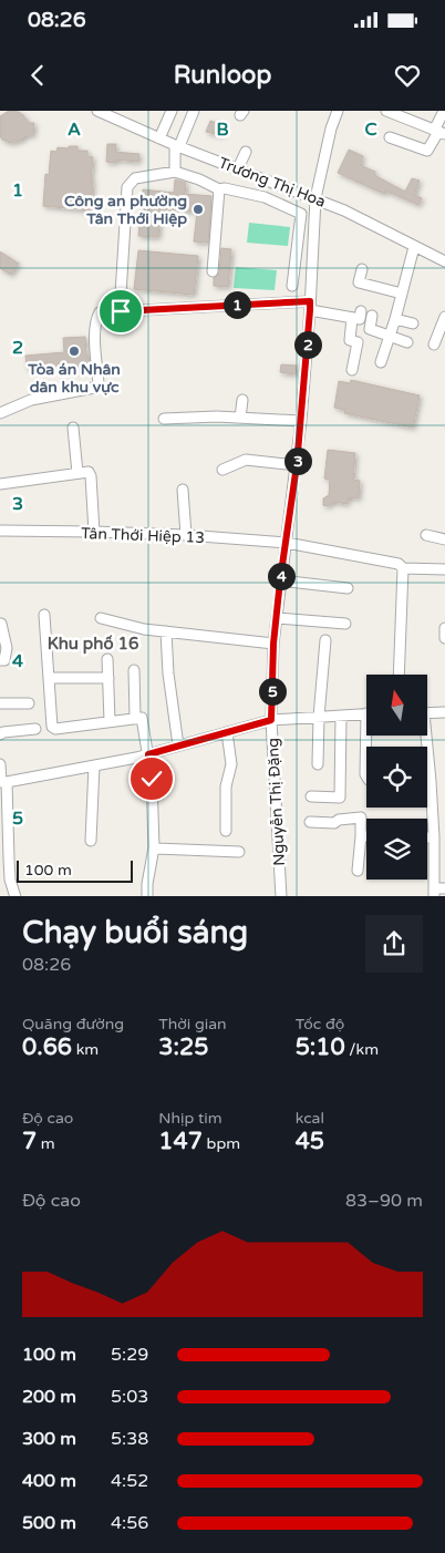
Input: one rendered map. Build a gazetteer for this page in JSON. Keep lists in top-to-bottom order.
{
  "streets": {
    "street": ["Trương Thị Hoa", "Tân Thới Hiệp 13", "Nguyễn Thị Đặng"]
  },
  "crossings": [
    ["Trương Thị Hoa", "Nguyễn Thị Đặng"],
    ["Tân Thới Hiệp 13", "Nguyễn Thị Đặng"]
  ],
  "districts": ["Khu phố 16"],
  "places": ["Công an phường Tân Thới Hiệp", "Tòa án Nhân dân khu vực"],
  "scale_bar": "100 m",
  "north": "top",
  "page": {
    "status": "08:26",
    "header": "Runloop",
    "pins": [
      "1",
      "2",
      "3",
      "4",
      "5"
    ],
    "scale": "100 m",
    "heading": ["Chạy buổi sáng", "08:26"],
    "stats": [
      ["Quãng đường", "0.66 km"],
      ["Thời gian", "3:25"],
      ["Tốc độ", "5:10 /km"],
      ["Độ cao", "7 m"],
      ["Nhịp tim", "147 bpm"],
      ["kcal", "45"]
    ],
    "chart": ["Độ cao", "83–90 m"],
    "list": [
      {
        "name": "100 m",
        "note": "5:29"
      },
      {
        "name": "200 m",
        "note": "5:03"
      },
      {
        "name": "300 m",
        "note": "5:38"
      },
      {
        "name": "400 m",
        "note": "4:52"
      },
      {
        "name": "500 m",
        "note": "4:56"
      }
    ]
  },
  "grid": {
    "columns": ["A", "B", "C"],
    "rows": [
      "1",
      "2",
      "3",
      "4",
      "5"
    ]
  }
}
